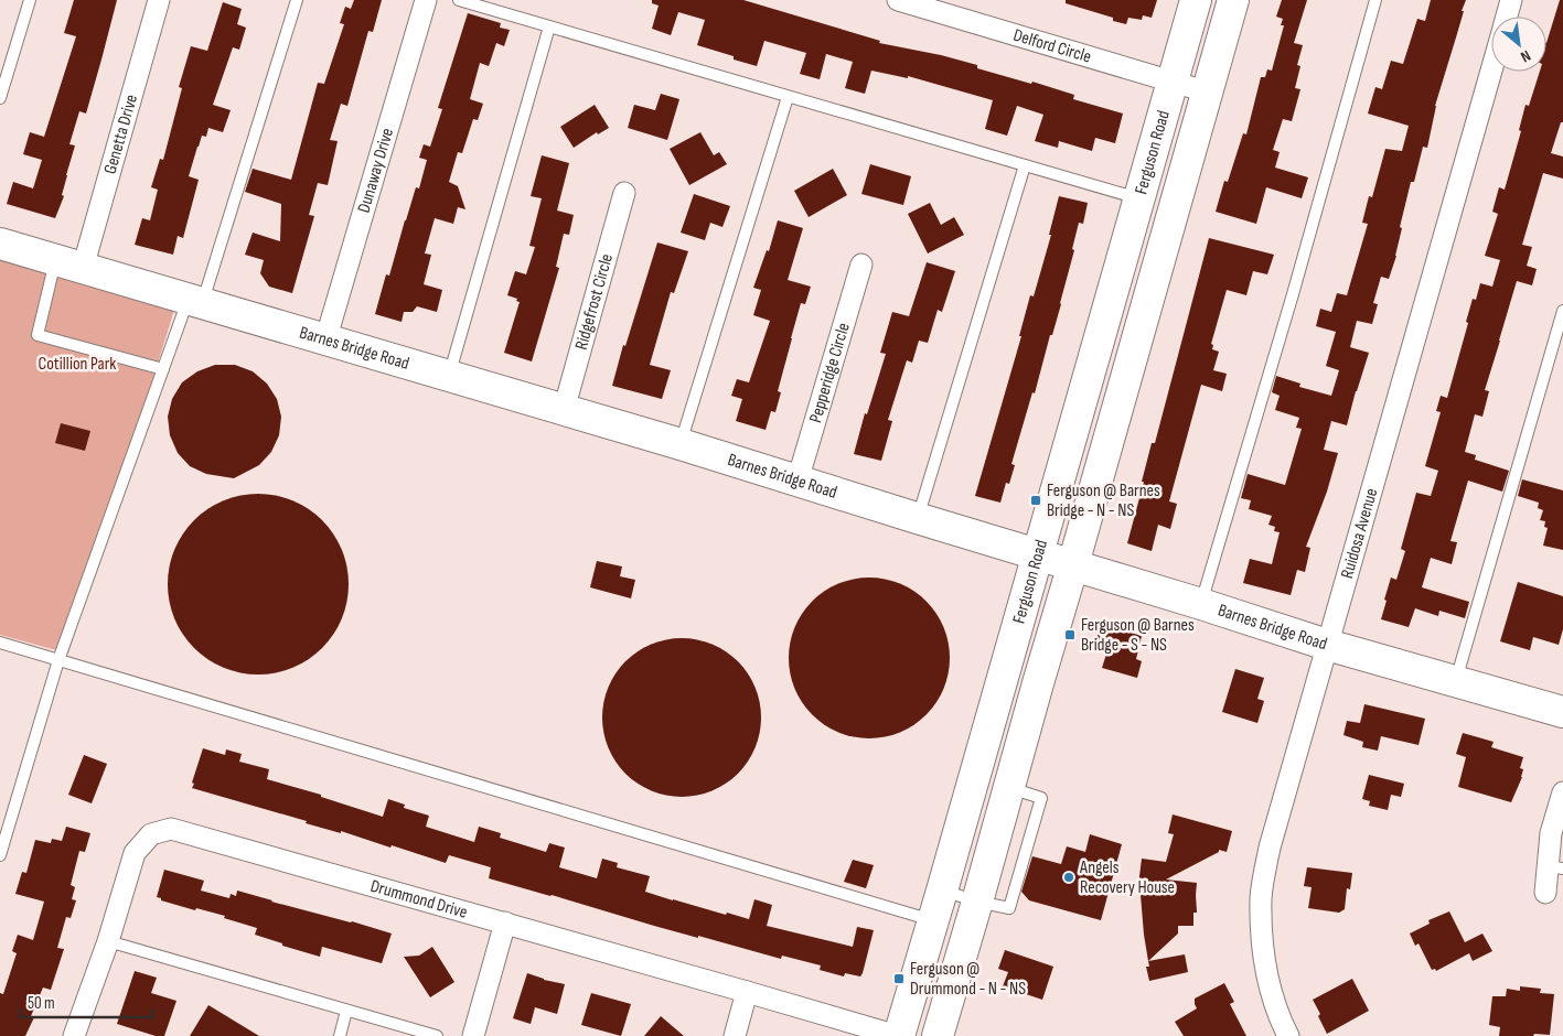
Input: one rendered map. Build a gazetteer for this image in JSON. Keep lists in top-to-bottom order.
{
  "streets": {
    "main road": ["Ferguson Road", "Barnes Bridge Road"],
    "street": [
      "Delford Circle",
      "Genetta Drive",
      "Dunaway Drive",
      "Ridgefrost Circle",
      "Pepperidge Circle",
      "Ruidosa Avenue",
      "Drummond Drive"
    ]
  },
  "crossings": [
    ["Delford Circle", "Ferguson Road"],
    ["Genetta Drive", "Barnes Bridge Road"],
    ["Ferguson Road", "Barnes Bridge Road"],
    ["Ferguson Road", "Drummond Drive"],
    ["Dunaway Drive", "Barnes Bridge Road"],
    ["Ridgefrost Circle", "Barnes Bridge Road"],
    ["Barnes Bridge Road", "Pepperidge Circle"],
    ["Barnes Bridge Road", "Ruidosa Avenue"]
  ],
  "parks": ["Cotillion Park"],
  "places": {
    "transit": ["Ferguson @ Barnes Bridge - N - NS", "Ferguson @ Barnes Bridge - S - NS", "Ferguson @ Drummond - N - NS"],
    "other": ["Angels Recovery House"]
  },
  "scale_bar": "50 m",
  "north": "bottom right"
}
